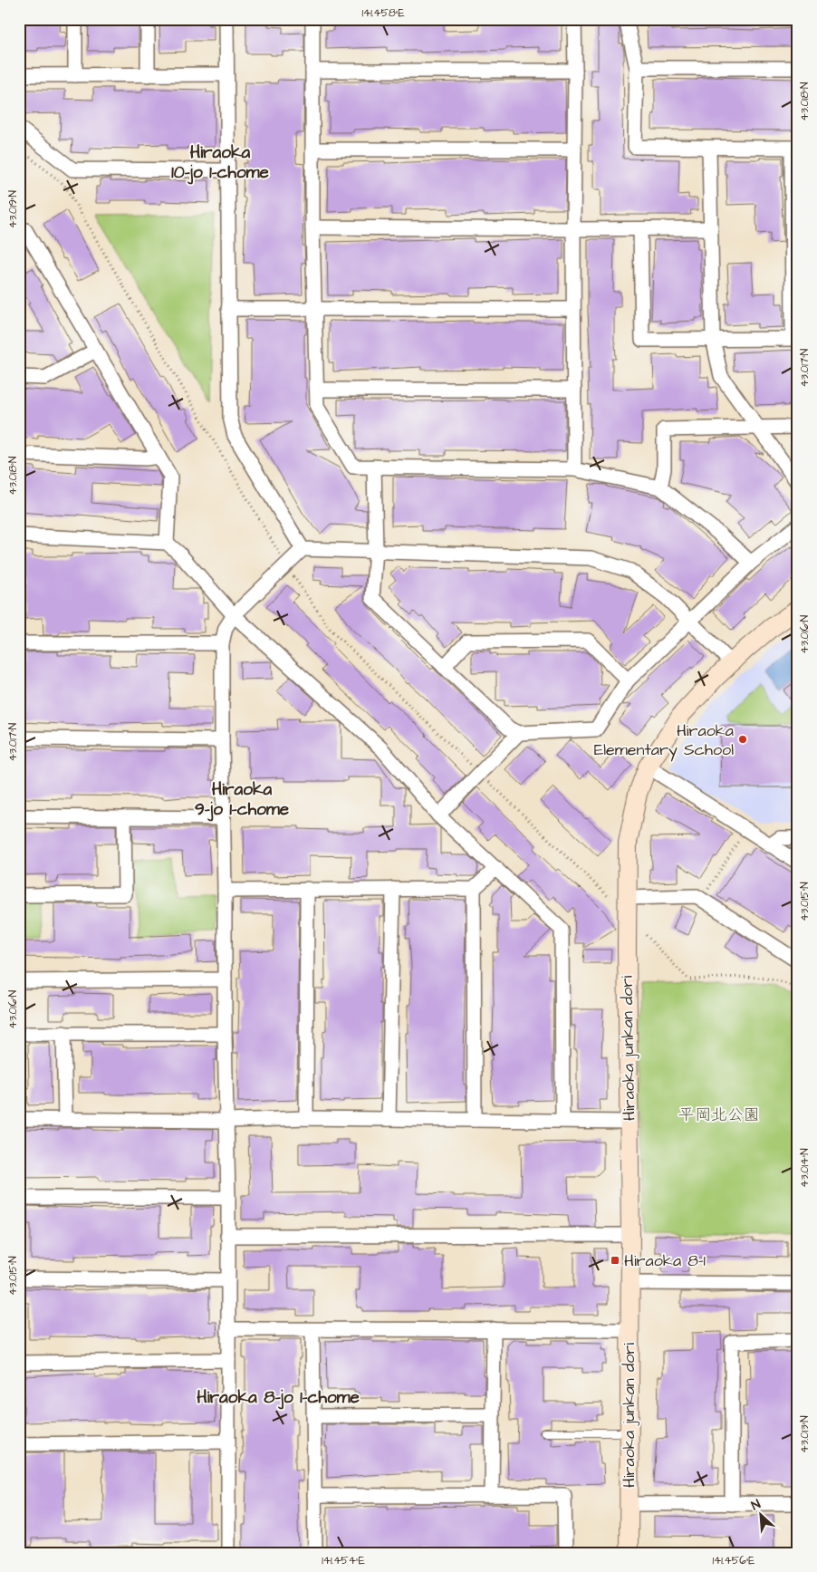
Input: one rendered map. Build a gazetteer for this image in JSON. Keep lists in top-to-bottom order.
{
  "streets": {
    "street": ["Hiraoka junkan dori"]
  },
  "districts": ["Hiraoka 10-jo 1-chome", "Hiraoka 9-jo 1-chome", "Hiraoka 8-jo 1-chome"],
  "parks": ["平岡北公園"],
  "places": {
    "other": ["Hiraoka Elementary School"],
    "transit": ["Hiraoka 8-1"]
  },
  "north": "top left",
  "coordinates": [
    "141.458°E",
    "43.018°N",
    "43.019°N",
    "43.017°N",
    "43.016°N",
    "43.015°N",
    "43.014°N",
    "43.013°N",
    "141.454°E",
    "141.456°E"
  ]
}
